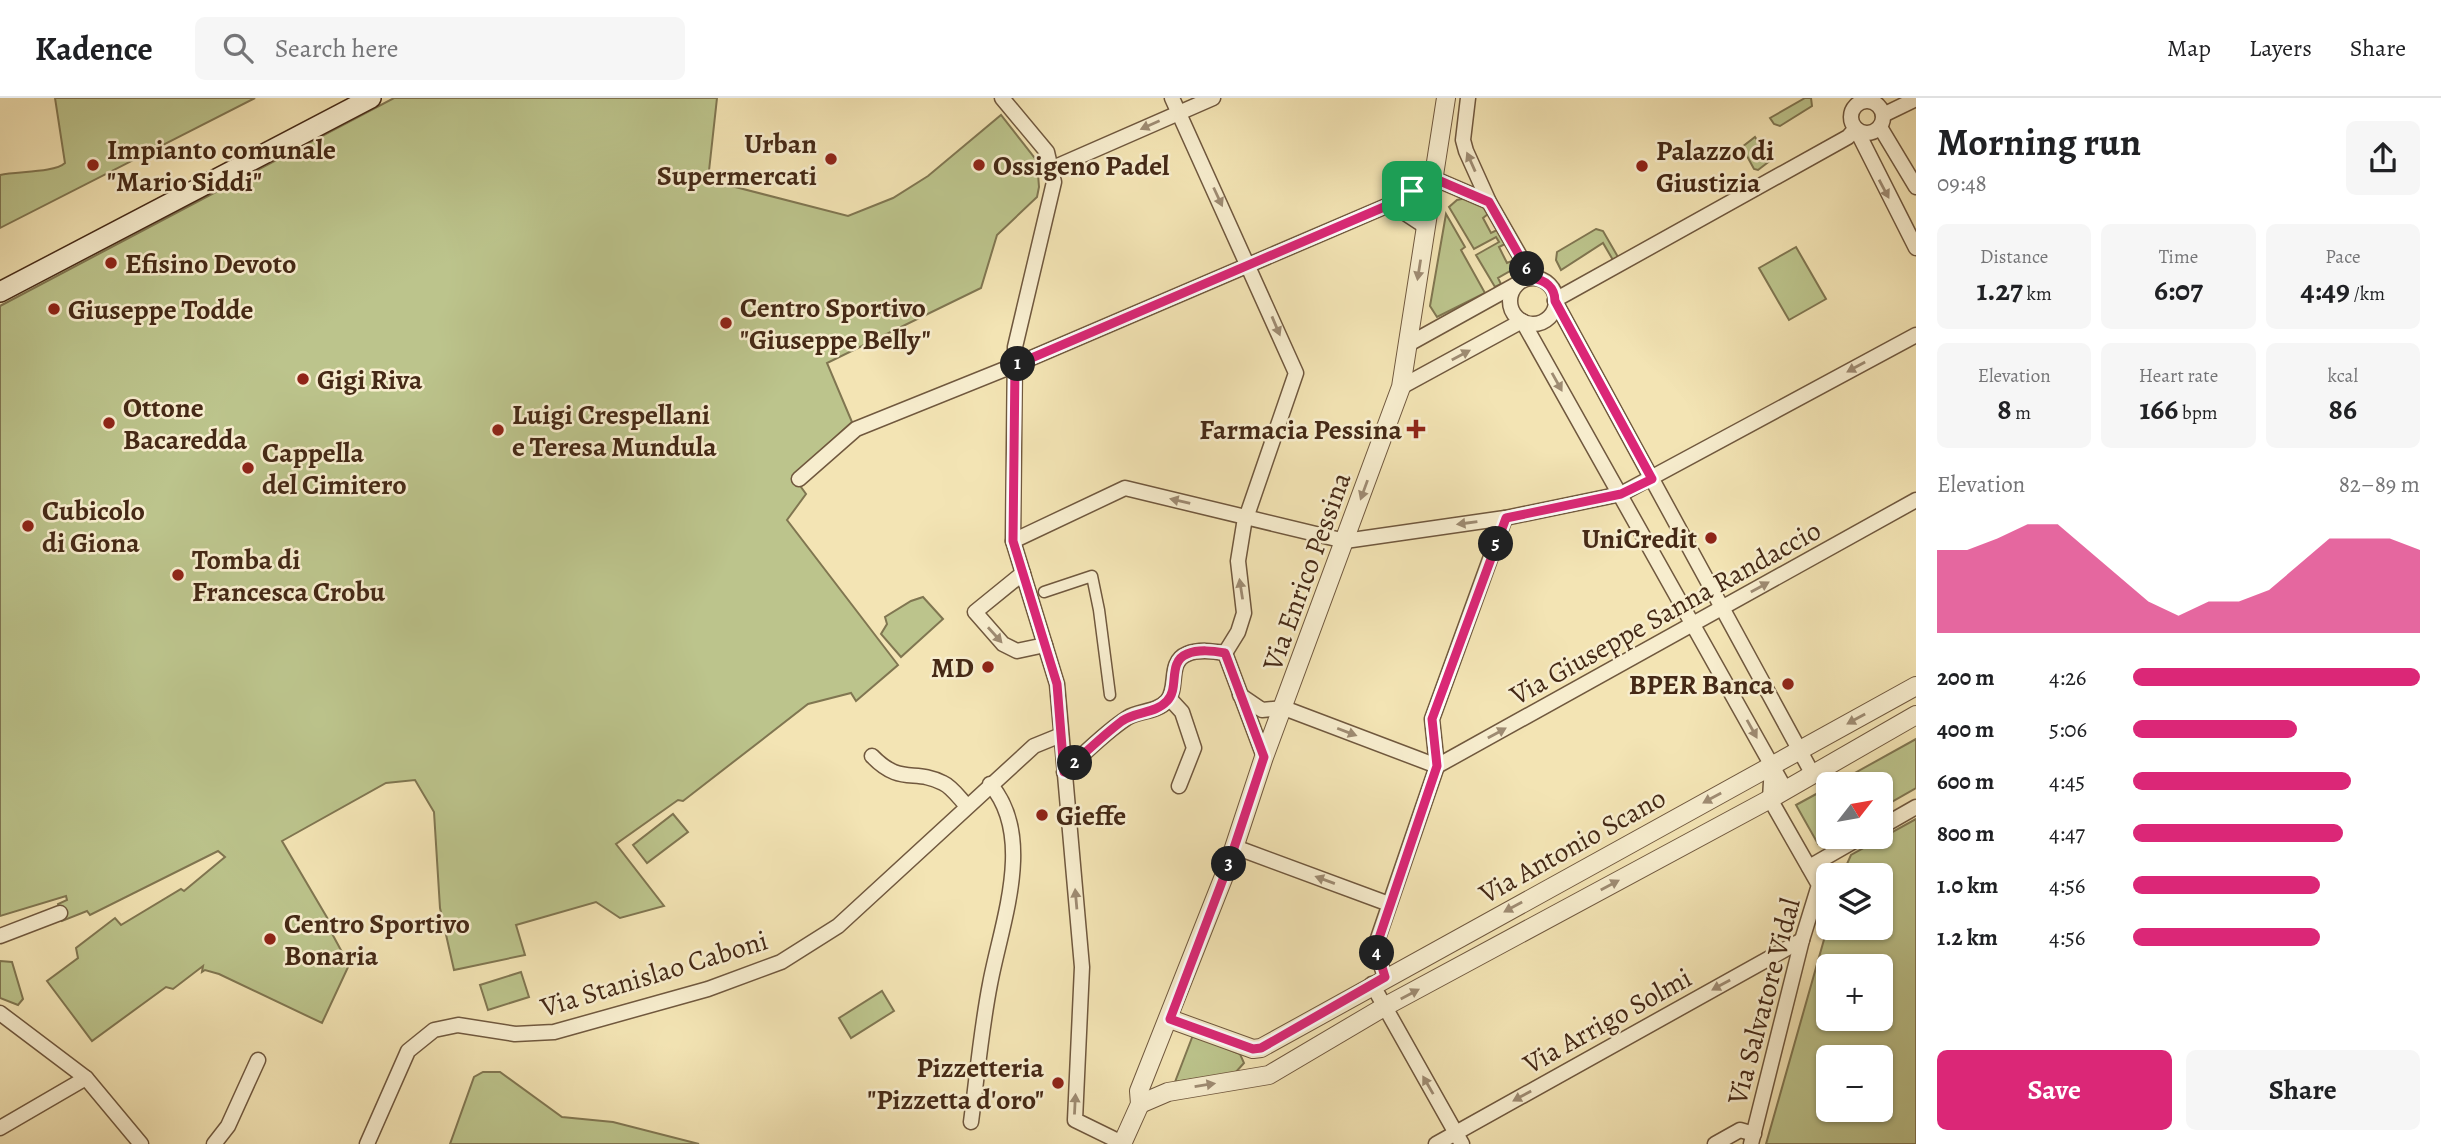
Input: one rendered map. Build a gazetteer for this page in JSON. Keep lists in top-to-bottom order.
{
  "streets": {
    "street": [
      "Via Enrico Pessina",
      "Via Giuseppe Sanna Randaccio",
      "Via Antonio Scano",
      "Via Stanislao Caboni",
      "Via Salvatore Vidal",
      "Via Arrigo Solmi"
    ]
  },
  "crossings": [
    ["Via Enrico Pessina", "Via Antonio Scano"],
    ["Via Antonio Scano", "Via Salvatore Vidal"],
    ["Via Salvatore Vidal", "Via Arrigo Solmi"]
  ],
  "one_way": ["Via Giuseppe Sanna Randaccio", "Via Arrigo Solmi"],
  "places": {
    "other": [
      "Urban Supermercati",
      "Impianto comunale \"Mario Siddi\"",
      "Ossigeno Padel",
      "Palazzo di Giustizia",
      "Efisino Devoto",
      "Giuseppe Todde",
      "Centro Sportivo \"Giuseppe Belly\"",
      "Gigi Riva",
      "Ottone Bacaredda",
      "Luigi Crespellani e Teresa Mundula",
      "Cappella del Cimitero",
      "Cubicolo di Giona",
      "UniCredit",
      "Tomba di Francesca Crobu",
      "MD",
      "BPER Banca",
      "Gieffe",
      "Centro Sportivo Bonaria",
      "Pizzetteria \"Pizzetta d'oro\""
    ],
    "health": ["Farmacia Pessina"]
  },
  "north": "top right",
  "page": {
    "header": "Kadence",
    "search": "Search here",
    "nav": ["Map", "Layers", "Share"],
    "heading": ["Morning run", "09:48"],
    "stats": [
      ["Distance", "1.27 km"],
      ["Time", "6:07"],
      ["Pace", "4:49 /km"],
      ["Elevation", "8 m"],
      ["Heart rate", "166 bpm"],
      ["kcal", "86"]
    ],
    "pins": [
      "6",
      "1",
      "5",
      "2",
      "3",
      "4"
    ],
    "chart": ["Elevation", "82–89 m"],
    "list": [
      {
        "name": "200 m",
        "note": "4:26"
      },
      {
        "name": "400 m",
        "note": "5:06"
      },
      {
        "name": "600 m",
        "note": "4:45"
      },
      {
        "name": "800 m",
        "note": "4:47"
      },
      {
        "name": "1.0 km",
        "note": "4:56"
      },
      {
        "name": "1.2 km",
        "note": "4:56"
      }
    ],
    "map_buttons": ["+", "−"],
    "buttons": ["Save", "Share"]
  }
}
